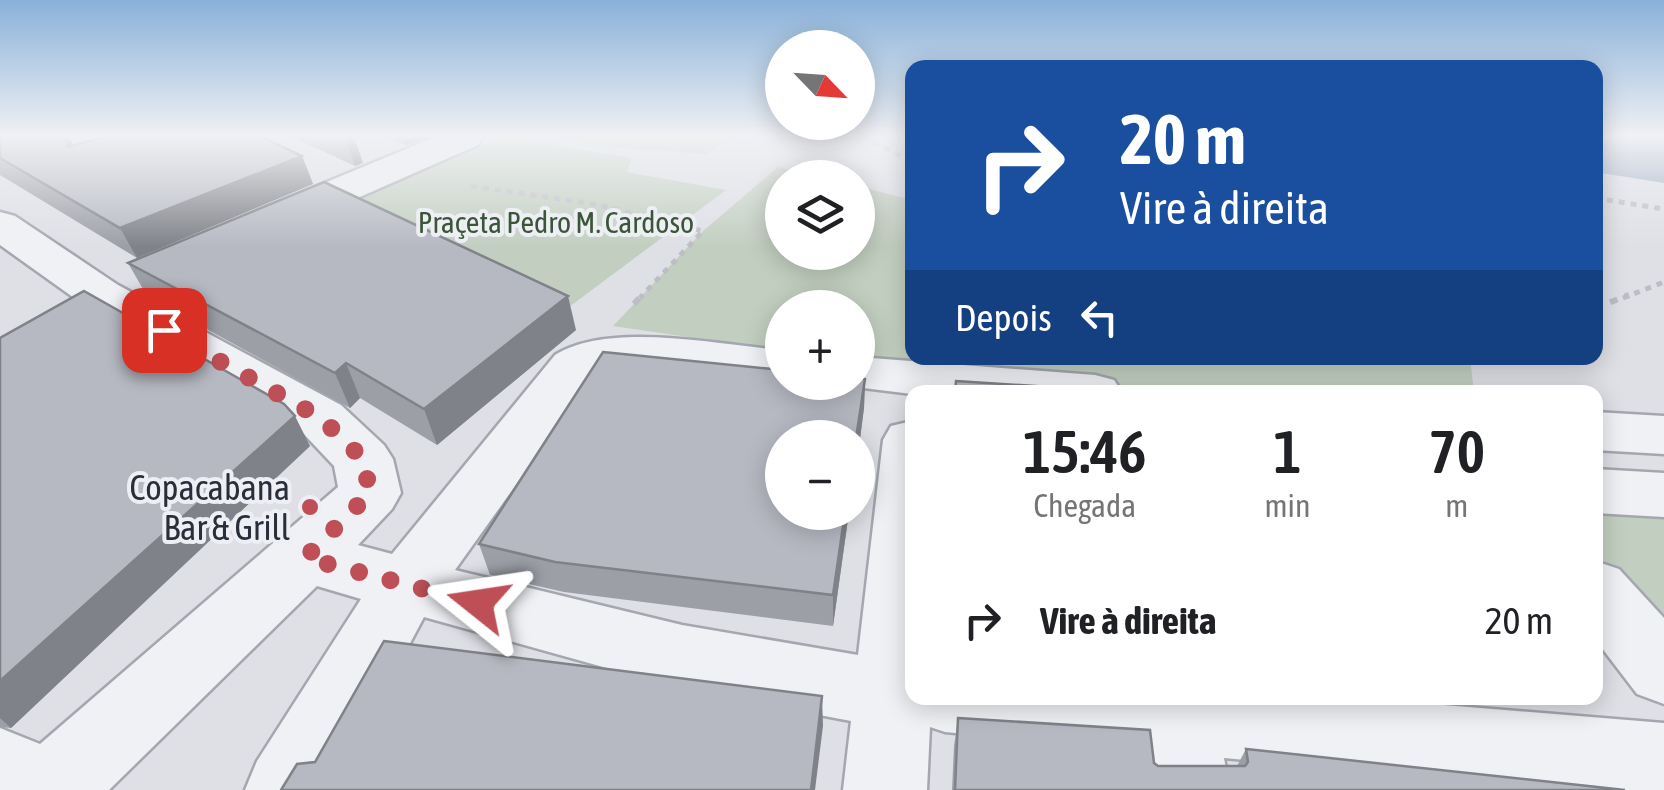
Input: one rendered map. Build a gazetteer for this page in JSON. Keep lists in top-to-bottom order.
{
  "parks": ["Praçeta Pedro M. Cardoso"],
  "places": ["Copacabana Bar & Grill"],
  "north": "bottom right",
  "page": {
    "map_buttons": ["+", "−"],
    "turn": ["20 m", "Vire à direita"],
    "then": "Depois",
    "eta": [
      "15:46",
      "Chegada",
      "1",
      "min",
      "70",
      "m"
    ],
    "list": [
      {
        "name": "Vire à direita",
        "value": "20 m"
      }
    ]
  }
}
